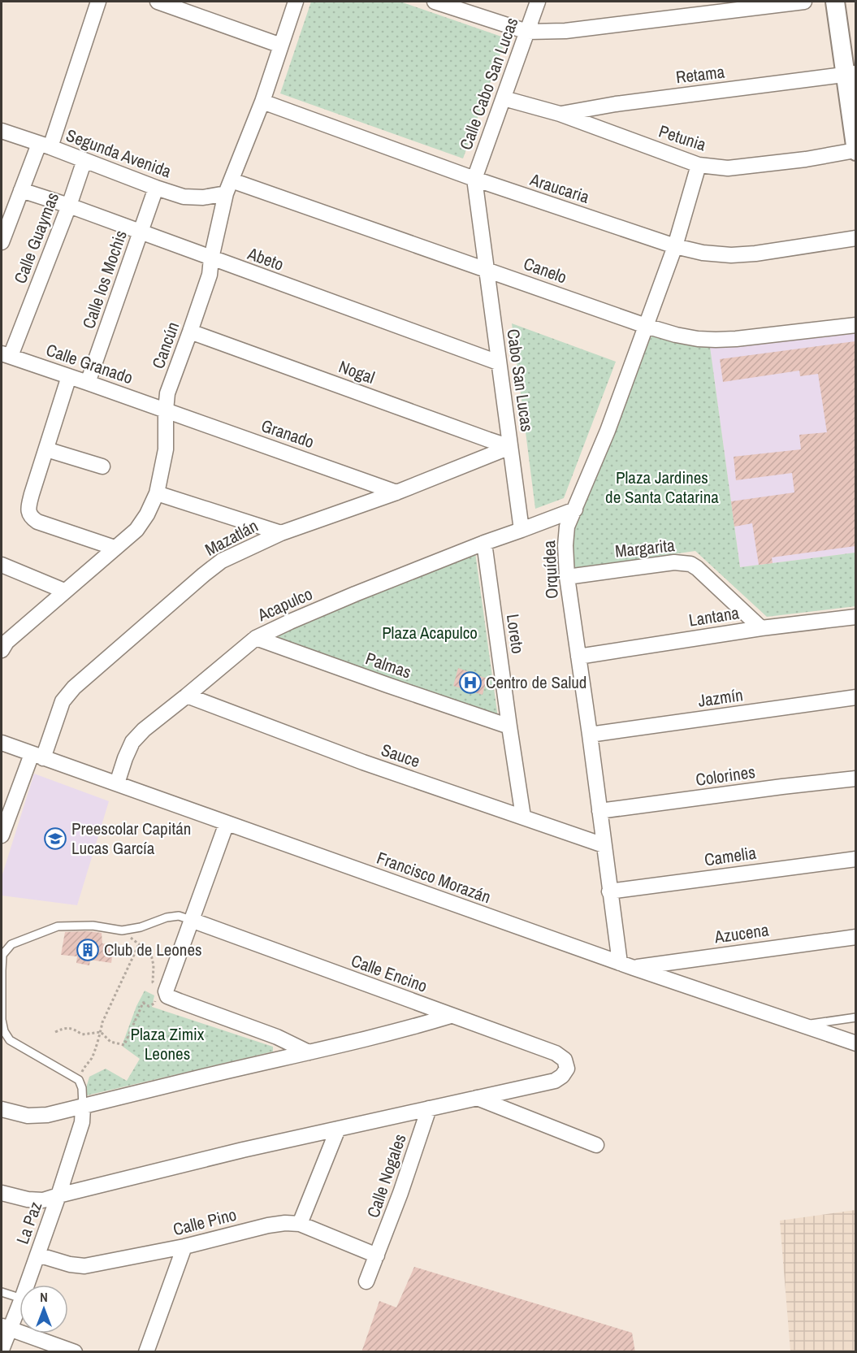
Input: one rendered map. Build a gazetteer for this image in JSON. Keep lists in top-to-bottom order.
{
  "streets": {
    "street": [
      "Retama",
      "Calle Cabo San Lucas",
      "Petunia",
      "Segunda Avenida",
      "Araucaria",
      "Calle Guaymas",
      "Abeto",
      "Canelo",
      "Calle los Mochis",
      "Cancún",
      "Calle Granado",
      "Nogal",
      "Cabo San Lucas",
      "Granado",
      "Mazatlán",
      "Margarita",
      "Orquídea",
      "Acapulco",
      "Lantana",
      "Loreto",
      "Palmas",
      "Jazmín",
      "Sauce",
      "Colorines",
      "Camelia",
      "Francisco Morazán",
      "Azucena",
      "Calle Encino",
      "Calle Nogales",
      "Calle Pino",
      "La Paz"
    ]
  },
  "crossings": [
    ["Retama", "Petunia"],
    ["Calle Cabo San Lucas", "Petunia"],
    ["Calle Cabo San Lucas", "Araucaria"],
    ["Calle Cabo San Lucas", "Cabo San Lucas"],
    ["Petunia", "Orquídea"],
    ["Segunda Avenida", "Calle Guaymas"],
    ["Segunda Avenida", "Canelo"],
    ["Segunda Avenida", "Calle los Mochis"],
    ["Segunda Avenida", "Cancún"],
    ["Araucaria", "Cancún"],
    ["Araucaria", "Cabo San Lucas"],
    ["Araucaria", "Orquídea"],
    ["Calle Guaymas", "Abeto"],
    ["Calle Guaymas", "Calle Granado"],
    ["Abeto", "Calle los Mochis"],
    ["Abeto", "Cancún"],
    ["Abeto", "Cabo San Lucas"],
    ["Canelo", "Cancún"],
    ["Canelo", "Cabo San Lucas"],
    ["Canelo", "Orquídea"],
    ["Calle los Mochis", "Calle Granado"],
    ["Cancún", "Calle Granado"],
    ["Cancún", "Nogal"],
    ["Cancún", "Granado"],
    ["Calle Granado", "Granado"],
    ["Nogal", "Cabo San Lucas"],
    ["Nogal", "Mazatlán"],
    ["Cabo San Lucas", "Mazatlán"],
    ["Cabo San Lucas", "Acapulco"],
    ["Granado", "Mazatlán"],
    ["Mazatlán", "Francisco Morazán"],
    ["Margarita", "Orquídea"],
    ["Margarita", "Lantana"],
    ["Orquídea", "Lantana"],
    ["Orquídea", "Jazmín"],
    ["Orquídea", "Sauce"],
    ["Orquídea", "Colorines"],
    ["Orquídea", "Camelia"],
    ["Orquídea", "Francisco Morazán"],
    ["Orquídea", "Azucena"],
    ["Acapulco", "Loreto"],
    ["Acapulco", "Palmas"],
    ["Acapulco", "Sauce"],
    ["Acapulco", "Francisco Morazán"],
    ["Loreto", "Palmas"],
    ["Loreto", "Sauce"],
    ["Francisco Morazán", "Azucena"],
    ["Calle Nogales", "Calle Pino"],
    ["Calle Pino", "La Paz"]
  ],
  "parks": ["Plaza Jardines de Santa Catarina", "Plaza Acapulco", "Plaza Zimix Leones"],
  "places": {
    "hospital": ["Centro de Salud"],
    "school or university": ["Preescolar Capitán Lucas García"],
    "building": ["Club de Leones"]
  },
  "north": "top"
}
